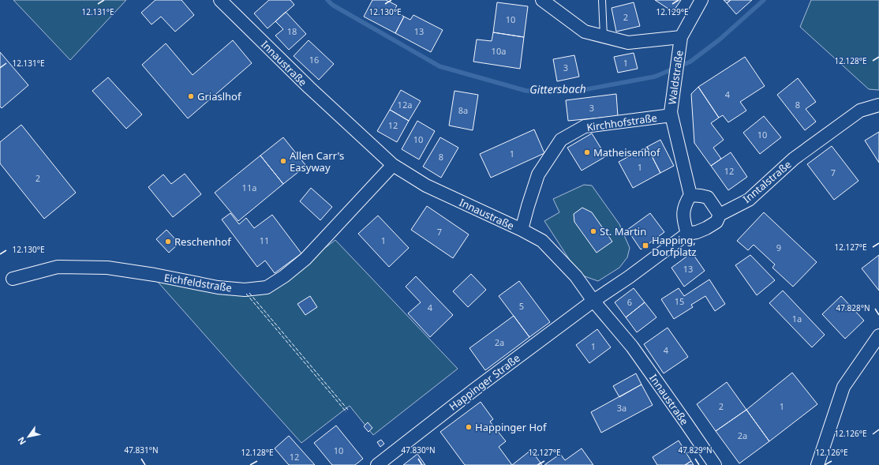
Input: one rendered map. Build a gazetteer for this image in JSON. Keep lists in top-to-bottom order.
{
  "streets": {
    "street": [
      "Innaustraße",
      "Waldstraße",
      "Kirchhofstraße",
      "Inntalstraße",
      "Eichfeldstraße",
      "Happinger Straße"
    ]
  },
  "crossings": [
    ["Innaustraße", "Kirchhofstraße"],
    ["Innaustraße", "Inntalstraße"],
    ["Innaustraße", "Eichfeldstraße"],
    ["Innaustraße", "Happinger Straße"],
    ["Waldstraße", "Kirchhofstraße"],
    ["Waldstraße", "Inntalstraße"],
    ["Inntalstraße", "Happinger Straße"]
  ],
  "water": ["Gittersbach"],
  "places": {
    "other": [
      "Griaslhof",
      "Matheisenhof",
      "Allen Carr's Easyway",
      "St. Martin",
      "Reschenhof",
      "Happinger Hof"
    ],
    "transit": ["Happing, Dorfplatz"]
  },
  "house_numbers": [
    "2",
    "10",
    "18",
    "13",
    "10a",
    "16",
    "1",
    "3",
    "4",
    "12a",
    "8",
    "3",
    "8a",
    "12",
    "10",
    "10",
    "1",
    "8",
    "1",
    "12",
    "7",
    "2",
    "11a",
    "7",
    "11",
    "1",
    "9",
    "13",
    "15",
    "6",
    "5",
    "4",
    "1a",
    "2a",
    "1",
    "4",
    "2",
    "1",
    "3a",
    "2a",
    "10",
    "12"
  ],
  "north": "bottom left",
  "coordinates": [
    "12.131°E",
    "12.130°E",
    "12.129°E",
    "12.128°E",
    "12.127°E",
    "47.828°N",
    "12.126°E",
    "47.831°N",
    "47.830°N",
    "47.829°N"
  ]
}
